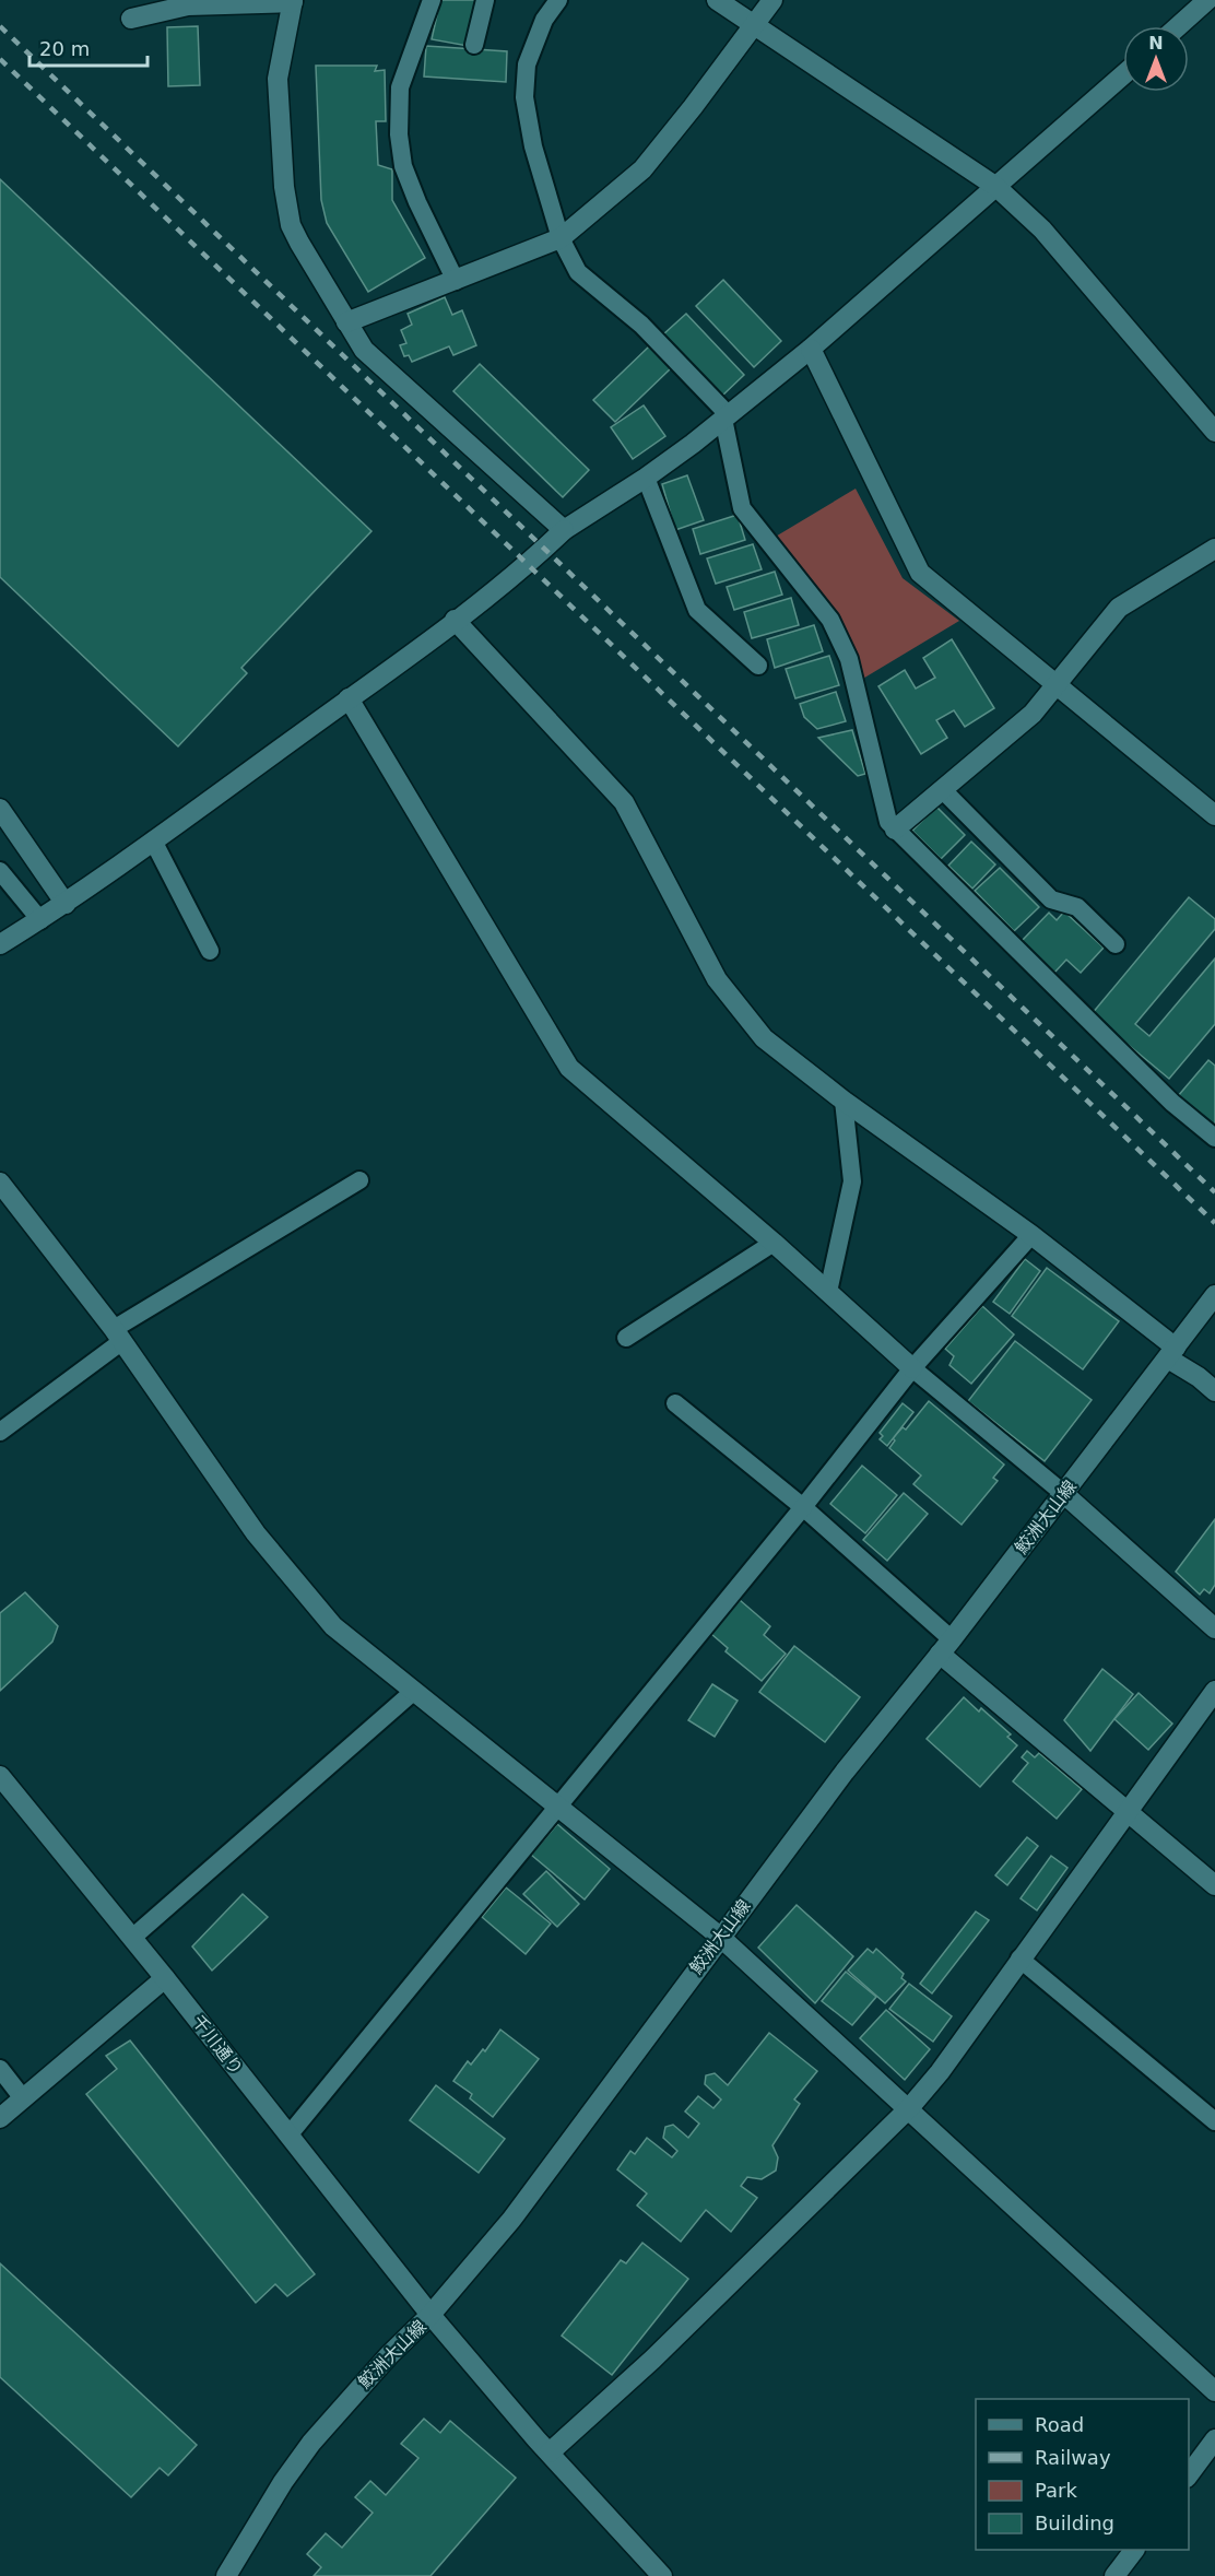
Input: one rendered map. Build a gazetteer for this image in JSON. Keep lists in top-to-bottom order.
{
  "streets": {
    "street": ["鮫洲大山線", "千川通り"]
  },
  "crossings": [
    ["鮫洲大山線", "千川通り"]
  ],
  "legend": [
    "Road",
    "Railway",
    "Park",
    "Building"
  ],
  "scale_bar": "20 m",
  "north": "top"
}
